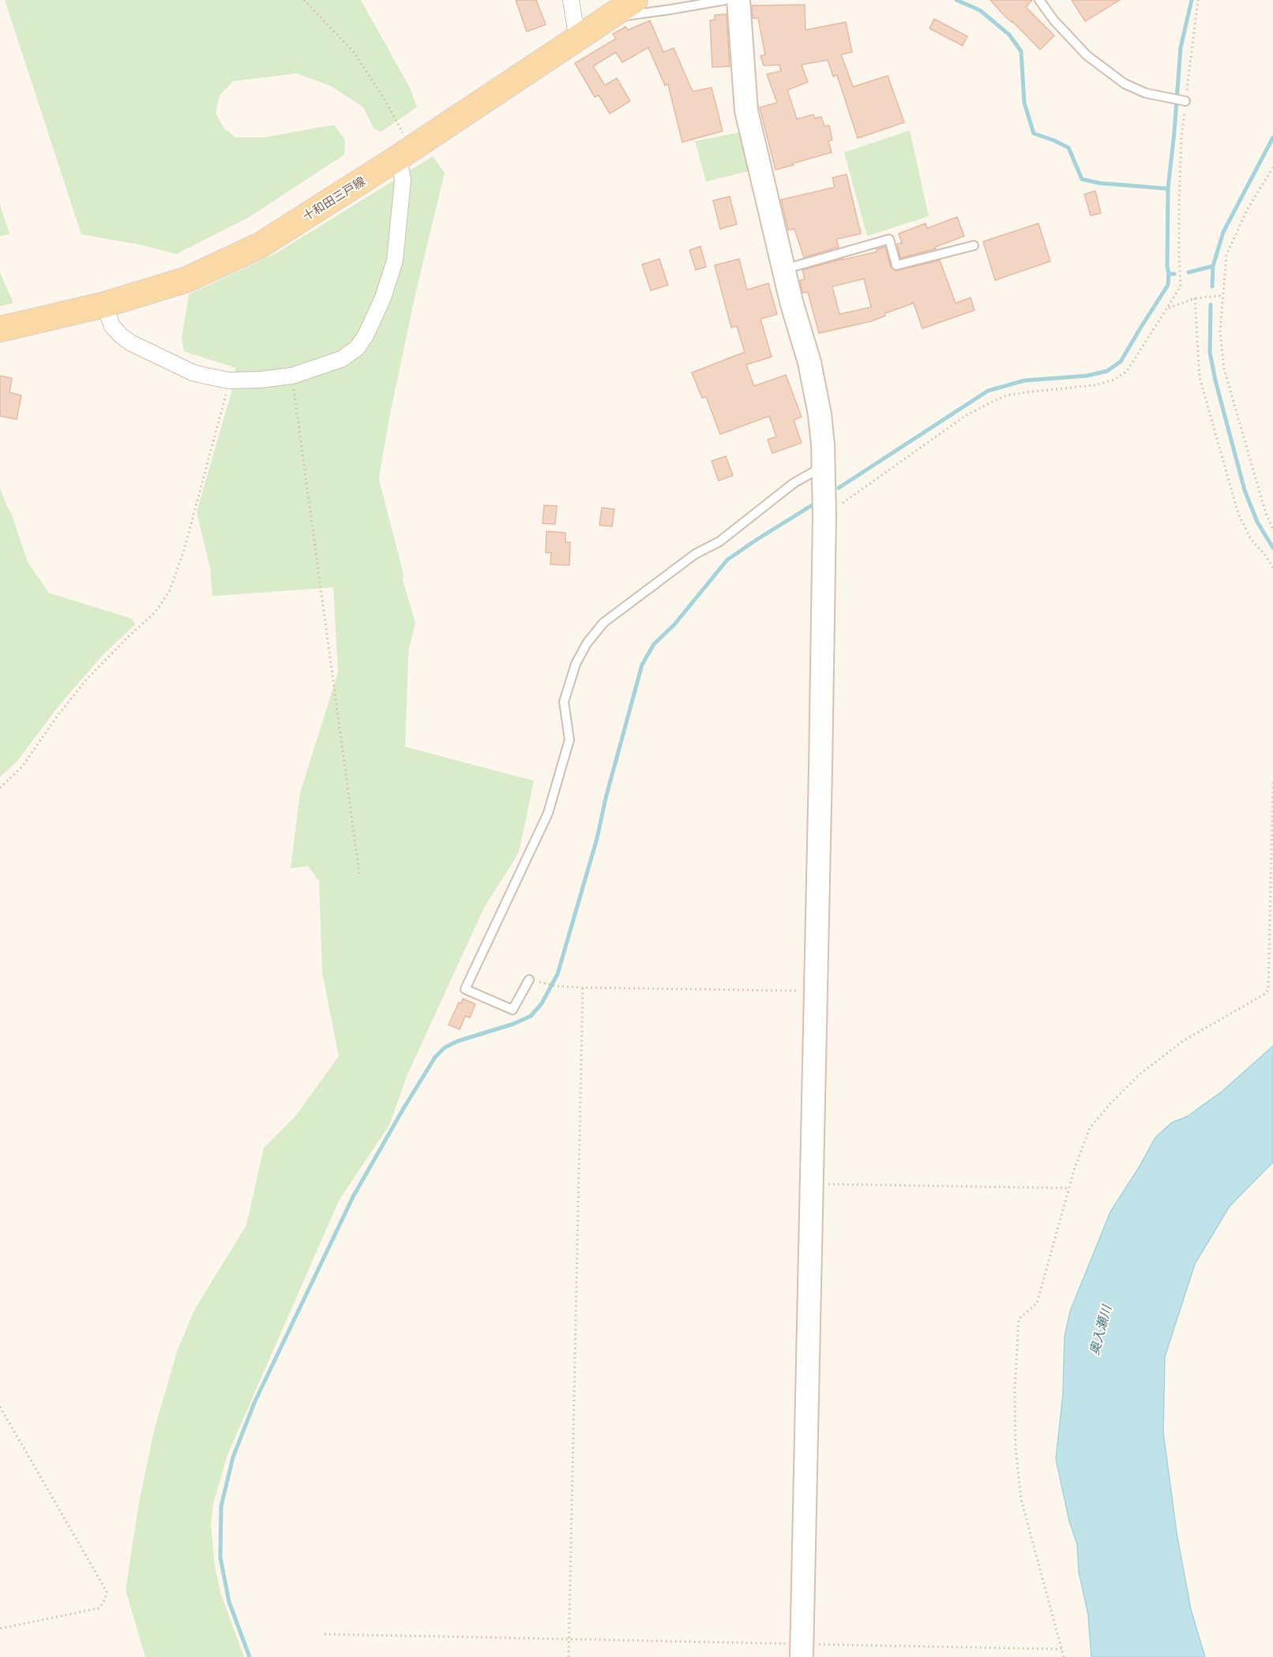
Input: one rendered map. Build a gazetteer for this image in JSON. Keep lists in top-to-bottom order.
{
  "streets": {
    "main road": ["十和田三戸線"]
  },
  "water": ["奥入瀬川"]
}
